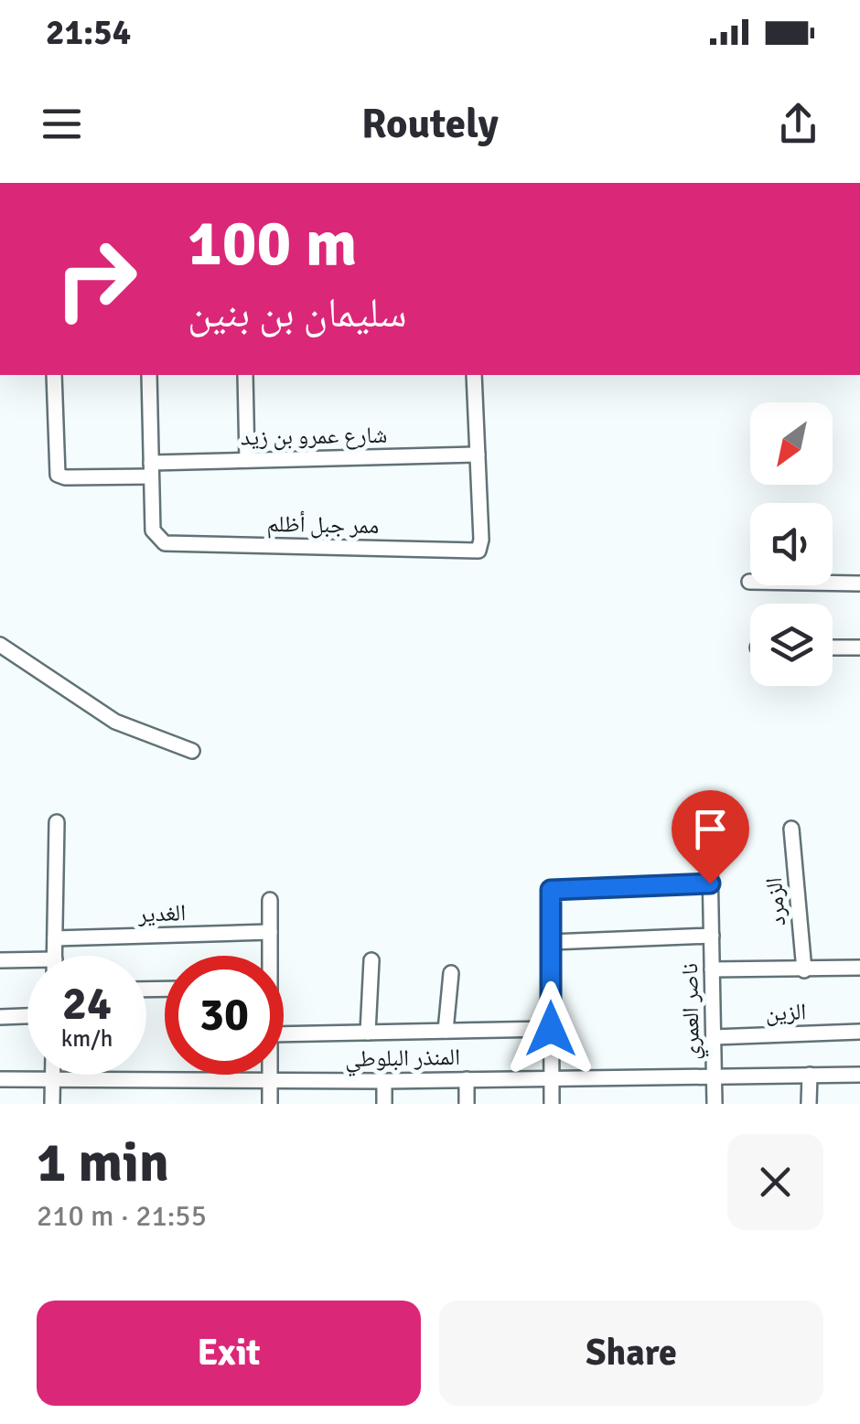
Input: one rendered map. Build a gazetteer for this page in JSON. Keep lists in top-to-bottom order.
{
  "streets": {
    "street": [
      "شارع عمرو بن زيد",
      "ممر جبل أظلم",
      "الزمرد",
      "الغدير",
      "ناصر العمري",
      "الزين",
      "المنذر البلوطي"
    ]
  },
  "crossings": [
    ["شارع عمرو بن زيد", "ممر جبل أظلم"],
    ["ناصر العمري", "الزين"],
    ["ناصر العمري", "المنذر البلوطي"]
  ],
  "north": "bottom left",
  "page": {
    "status": "21:54",
    "header": "Routely",
    "turn": ["100 m", "سليمان بن بنين"],
    "speed": "24 km/h",
    "limit": "30",
    "heading": ["1 min", "210 m · 21:55"],
    "buttons": ["Exit", "Share"]
  }
}
